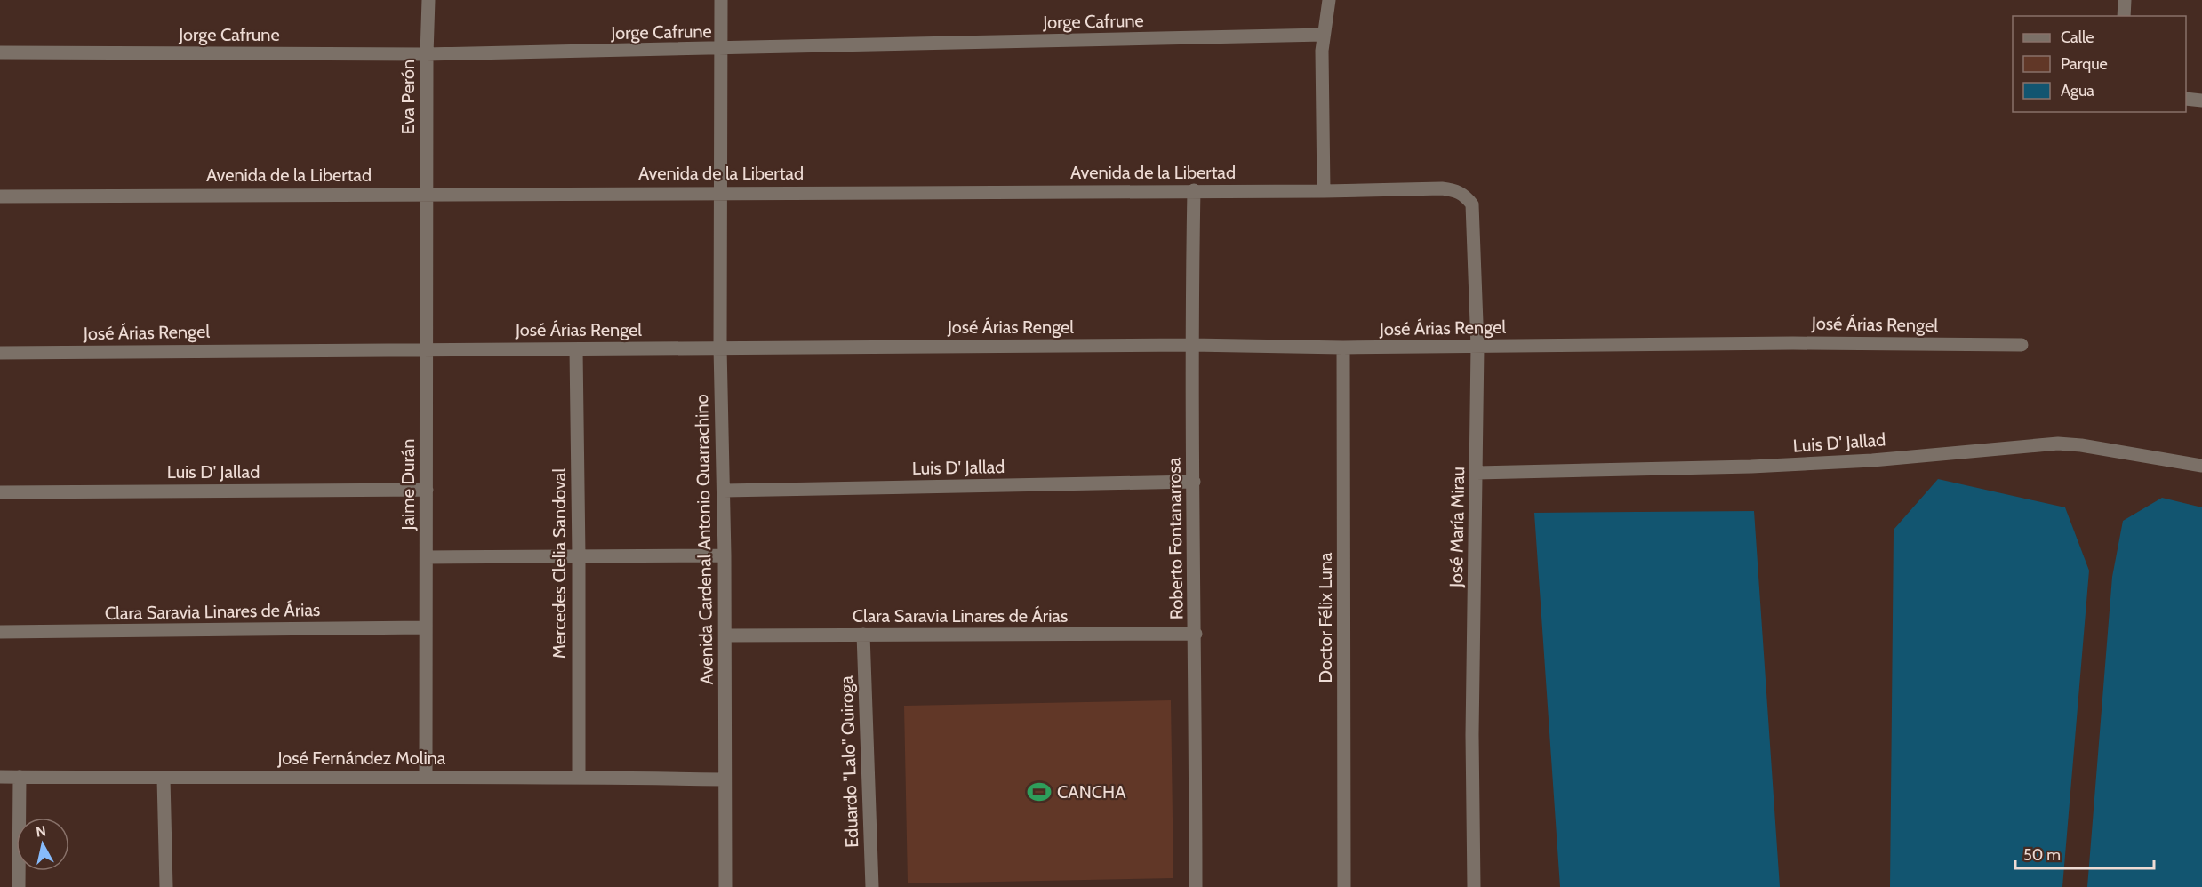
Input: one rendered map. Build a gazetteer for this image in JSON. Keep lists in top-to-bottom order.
{
  "streets": {
    "street": [
      "Jorge Cafrune",
      "Eva Perón",
      "Avenida de la Libertad",
      "José Árias Rengel",
      "Luis D' Jallad",
      "Jaime Durán",
      "José María Mirau",
      "Roberto Fontanarrosa",
      "Avenida Cardenal Antonio Quarrachino",
      "Mercedes Clelia Sandoval",
      "Clara Saravia Linares de Árias",
      "Doctor Félix Luna",
      "José Fernández Molina",
      "Eduardo \"Lalo\" Quiroga"
    ]
  },
  "crossings": [
    ["Jorge Cafrune", "Eva Perón"],
    ["Jorge Cafrune", "Avenida Cardenal Antonio Quarrachino"],
    ["Eva Perón", "Avenida de la Libertad"],
    ["Eva Perón", "Jaime Durán"],
    ["Avenida de la Libertad", "Jaime Durán"],
    ["Avenida de la Libertad", "José María Mirau"],
    ["Avenida de la Libertad", "Roberto Fontanarrosa"],
    ["Avenida de la Libertad", "Avenida Cardenal Antonio Quarrachino"],
    ["José Árias Rengel", "Jaime Durán"],
    ["José Árias Rengel", "José María Mirau"],
    ["José Árias Rengel", "Roberto Fontanarrosa"],
    ["José Árias Rengel", "Avenida Cardenal Antonio Quarrachino"],
    ["José Árias Rengel", "Mercedes Clelia Sandoval"],
    ["José Árias Rengel", "Doctor Félix Luna"],
    ["Luis D' Jallad", "Jaime Durán"],
    ["Luis D' Jallad", "José María Mirau"],
    ["Luis D' Jallad", "Roberto Fontanarrosa"],
    ["Luis D' Jallad", "Avenida Cardenal Antonio Quarrachino"],
    ["Jaime Durán", "Clara Saravia Linares de Árias"],
    ["Jaime Durán", "José Fernández Molina"],
    ["Roberto Fontanarrosa", "Clara Saravia Linares de Árias"],
    ["Avenida Cardenal Antonio Quarrachino", "Clara Saravia Linares de Árias"],
    ["Avenida Cardenal Antonio Quarrachino", "José Fernández Molina"],
    ["Mercedes Clelia Sandoval", "José Fernández Molina"],
    ["Clara Saravia Linares de Árias", "Eduardo \"Lalo\" Quiroga"]
  ],
  "places": {
    "sports": ["CANCHA"]
  },
  "legend": ["Calle", "Parque", "Agua"],
  "scale_bar": "50 m",
  "north": "top"
}
